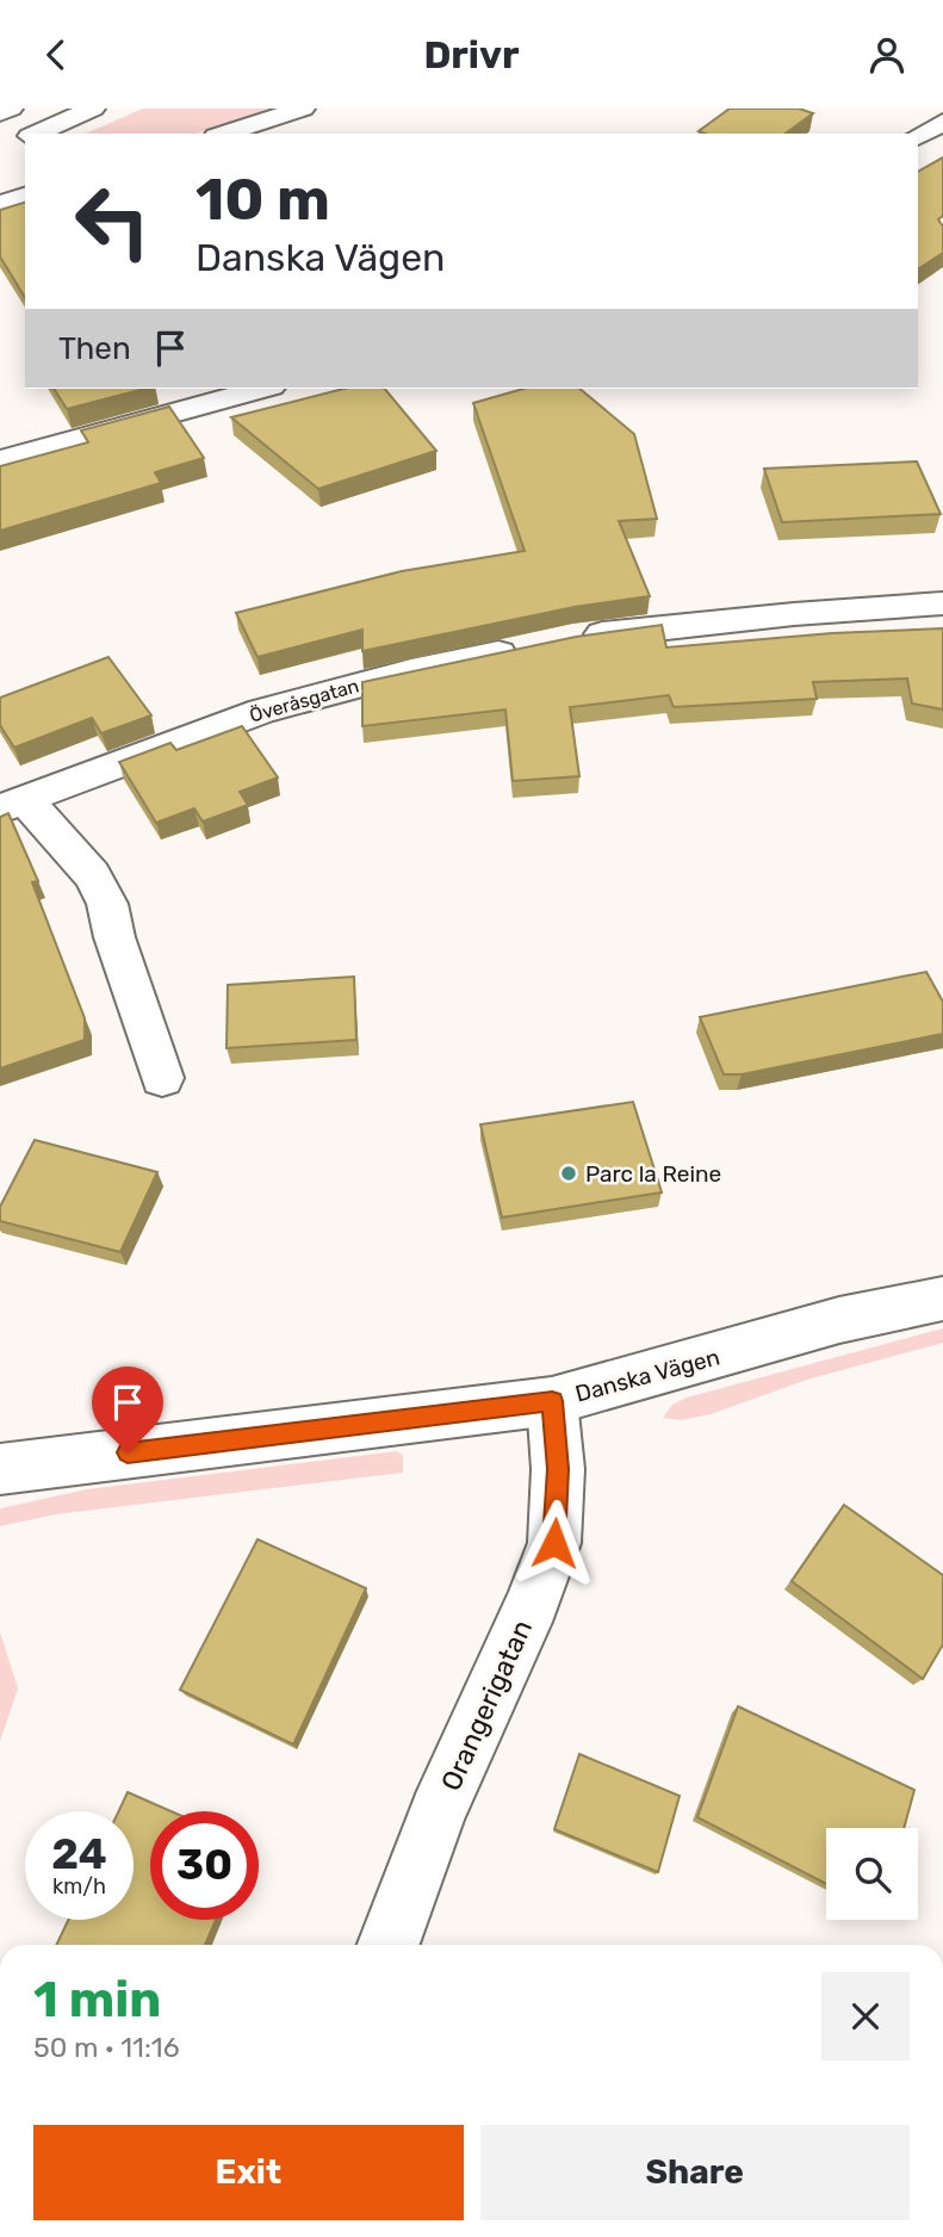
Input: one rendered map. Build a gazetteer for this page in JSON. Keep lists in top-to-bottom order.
{
  "streets": {
    "main road": ["Överåsgatan", "Danska Vägen", "Orangerigatan"]
  },
  "crossings": [
    ["Danska Vägen", "Orangerigatan"]
  ],
  "places": ["Parc la Reine"],
  "page": {
    "header": "Drivr",
    "turn": ["10 m", "Danska Vägen"],
    "then": "Then",
    "speed": "24 km/h",
    "limit": "30",
    "heading": ["1 min", "50 m · 11:16"],
    "buttons": ["Exit", "Share"]
  }
}
